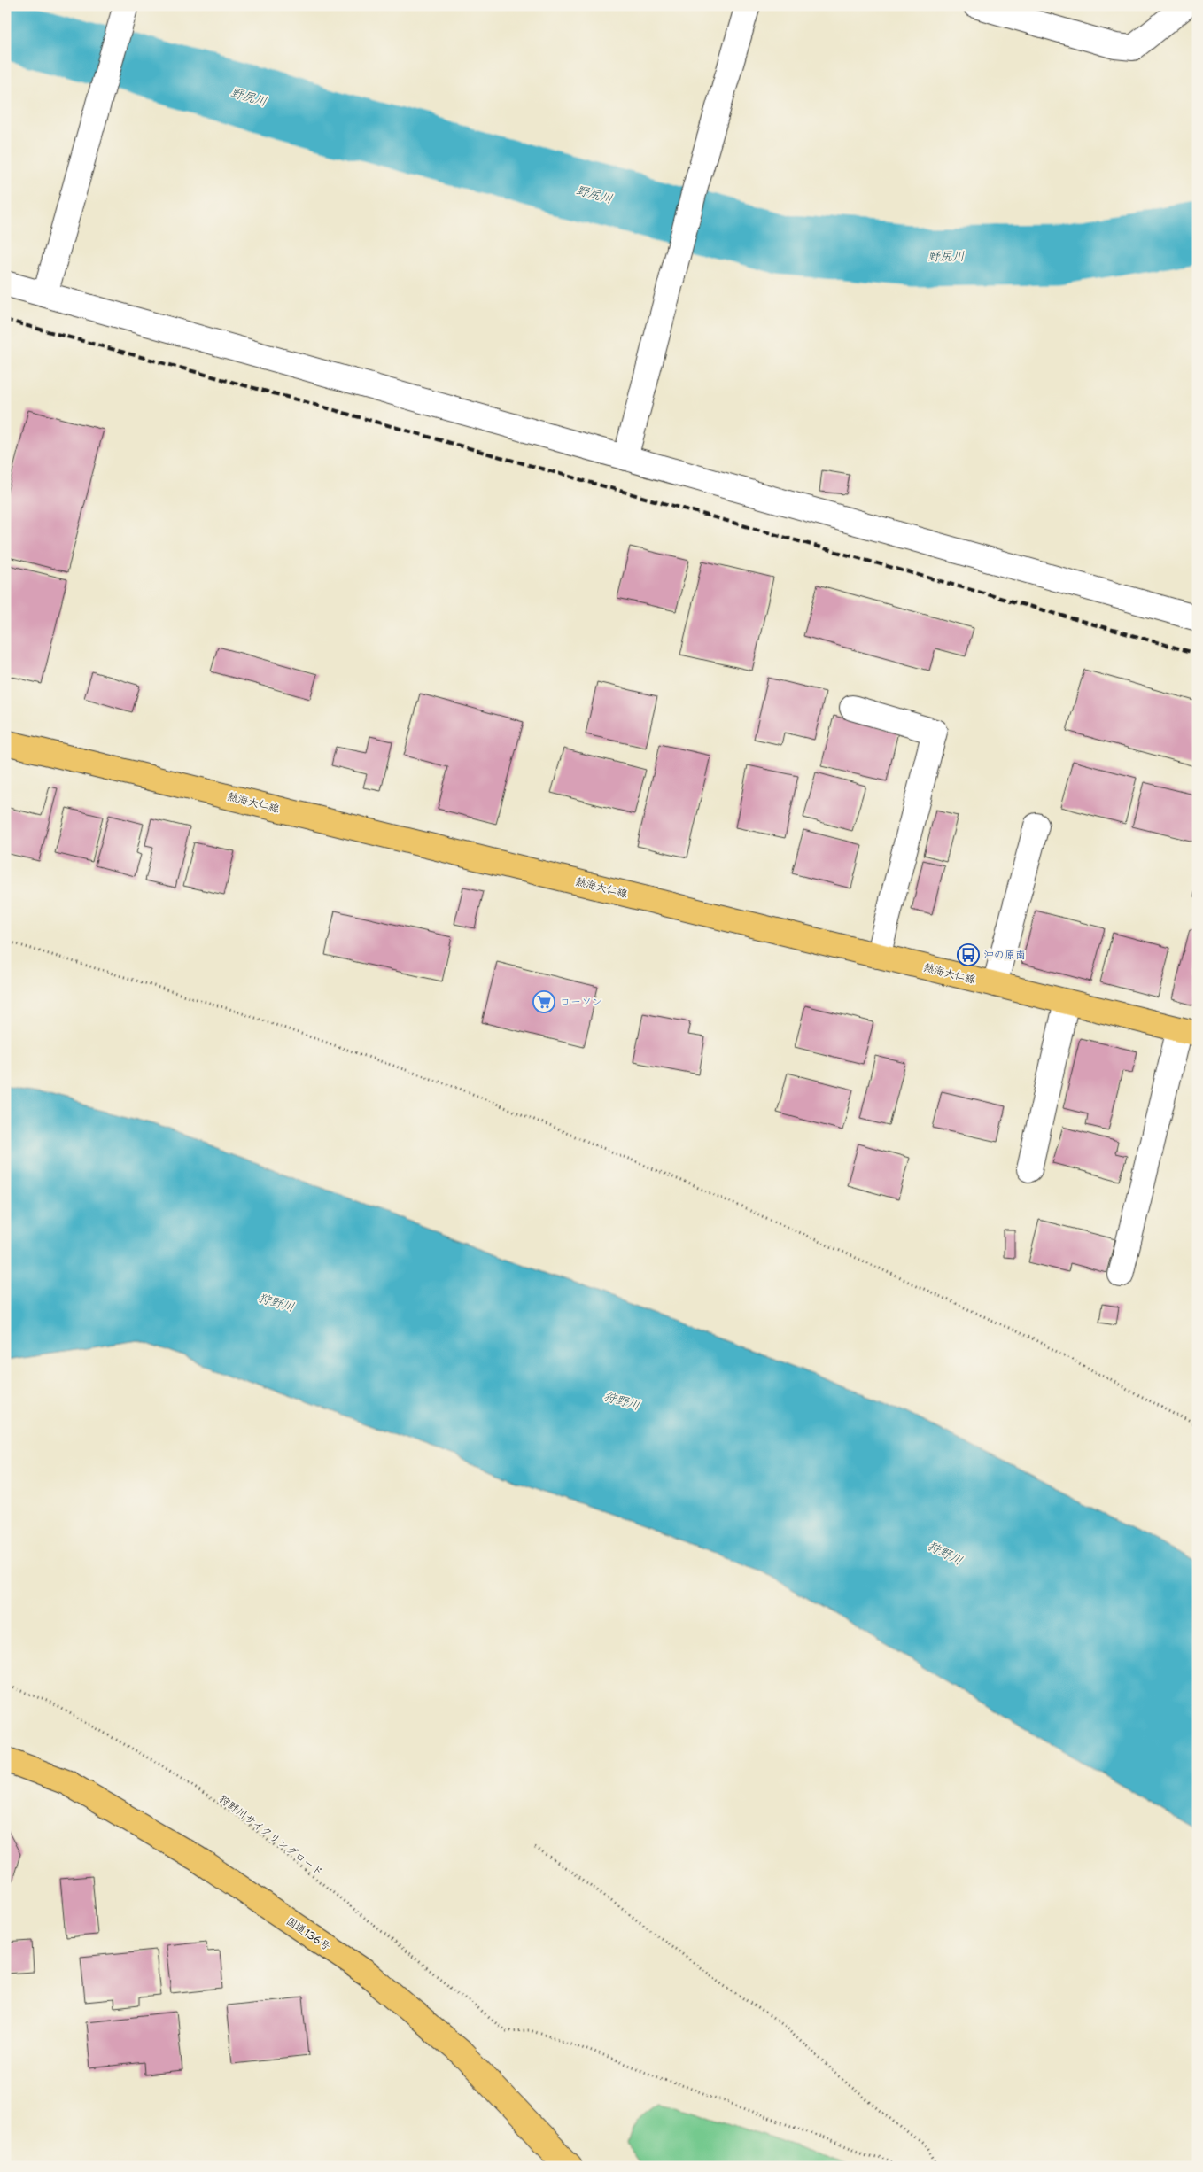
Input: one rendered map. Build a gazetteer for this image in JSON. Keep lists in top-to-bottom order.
{
  "streets": {
    "main road": ["熱海大仁線", "国道136号"],
    "path": ["狩野川サイクリングロード"]
  },
  "water": ["野尻川", "狩野川"],
  "places": {
    "bus stop": ["沖の原南"],
    "supermarket": ["ローソン"]
  }
}
